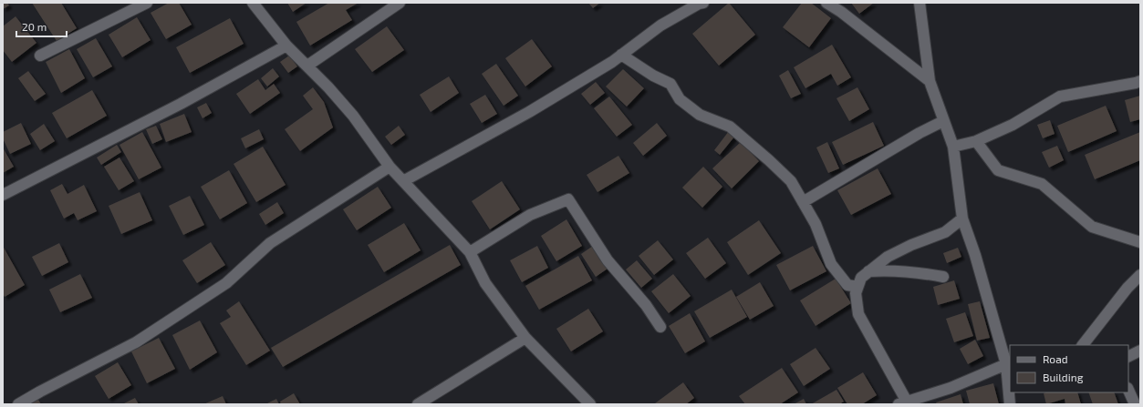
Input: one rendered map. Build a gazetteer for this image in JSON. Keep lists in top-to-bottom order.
{
  "legend": ["Road", "Building"],
  "scale_bar": "20 m"
}
